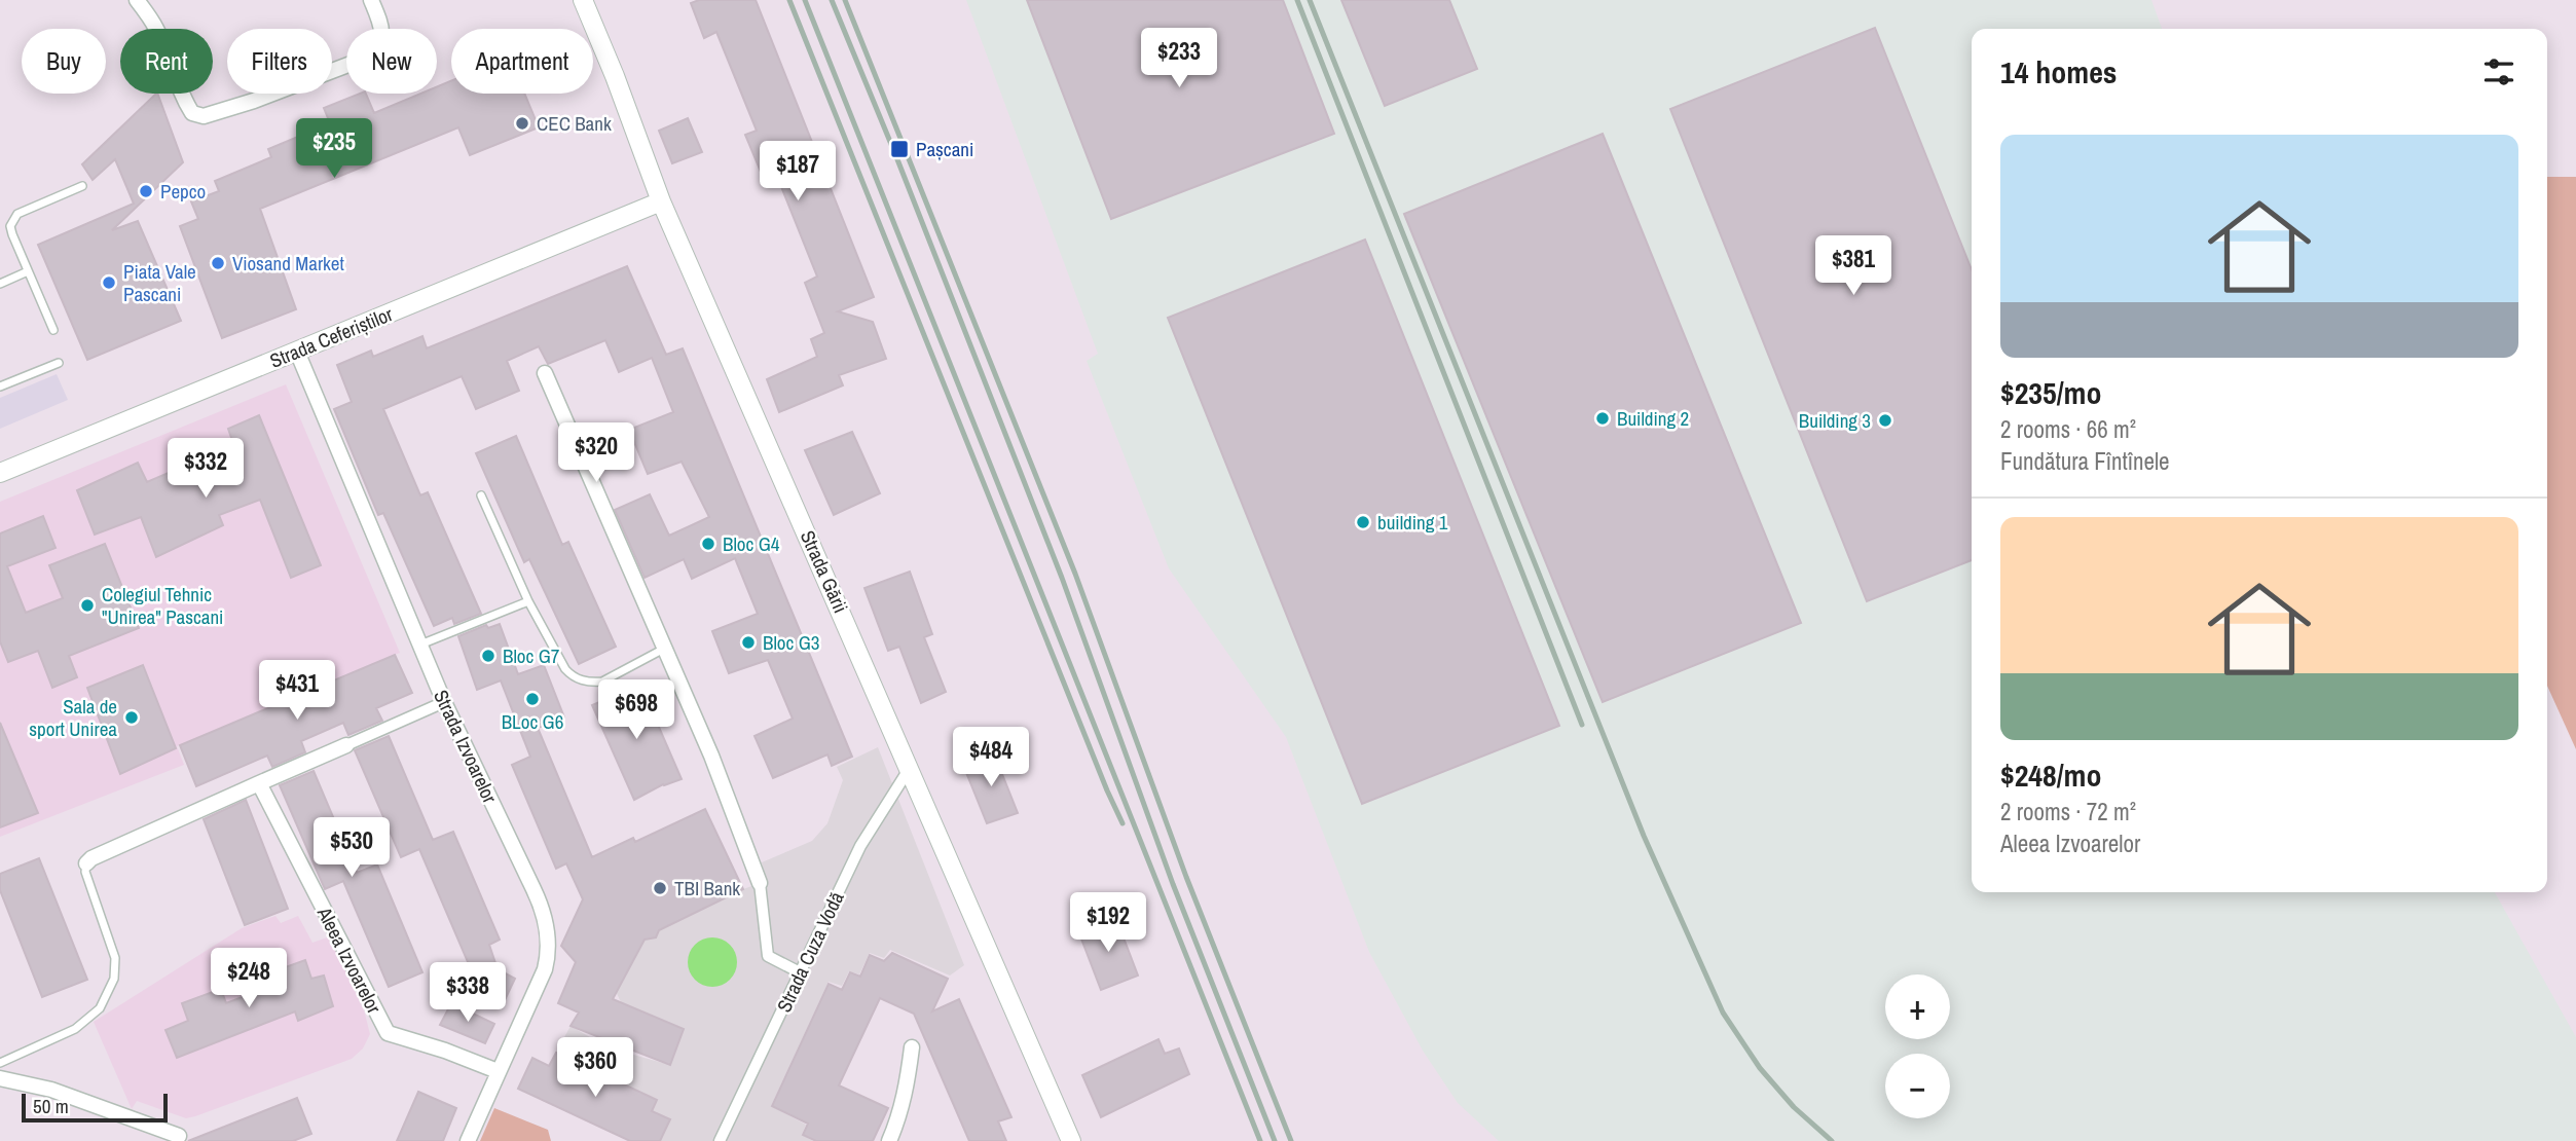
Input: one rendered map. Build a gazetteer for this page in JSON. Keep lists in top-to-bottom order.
{
  "streets": {
    "street": [
      "Strada Ceferiștilor",
      "Strada Gării",
      "Strada Izvoarelor",
      "Strada Cuza Vodă",
      "Aleea Izvoarelor"
    ]
  },
  "crossings": [
    ["Strada Ceferiștilor", "Strada Gării"],
    ["Strada Ceferiștilor", "Strada Izvoarelor"],
    ["Strada Gării", "Strada Cuza Vodă"],
    ["Strada Izvoarelor", "Aleea Izvoarelor"]
  ],
  "places": {
    "other": [
      "CEC Bank",
      "Pepco",
      "Viosand Market",
      "Piata Vale Pascani",
      "Building 2",
      "Building 3",
      "building 1",
      "Bloc G4",
      "Colegiul Tehnic \"Unirea\" Pascani",
      "Bloc G3",
      "Bloc G7",
      "BLoc G6",
      "Sala de sport Unirea",
      "TBI Bank"
    ],
    "transit": ["Pașcani"]
  },
  "scale_bar": "50 m",
  "page": {
    "price": [
      "$233",
      "$235",
      "$187",
      "$381",
      "$320",
      "$332",
      "$431",
      "$698",
      "$484",
      "$530",
      "$192",
      "$248",
      "$338",
      "$360"
    ],
    "chip": [
      "Buy",
      "Rent",
      "Filters",
      "New",
      "Apartment"
    ],
    "heading": "14 homes",
    "list": [
      {
        "name": "$235/mo",
        "note": "2 rooms · 66 m² · Fundătura Fîntînele"
      },
      {
        "name": "$248/mo",
        "note": "2 rooms · 72 m² · Aleea Izvoarelor"
      }
    ],
    "map_buttons": ["+", "−"],
    "scale": "50 m"
  }
}
